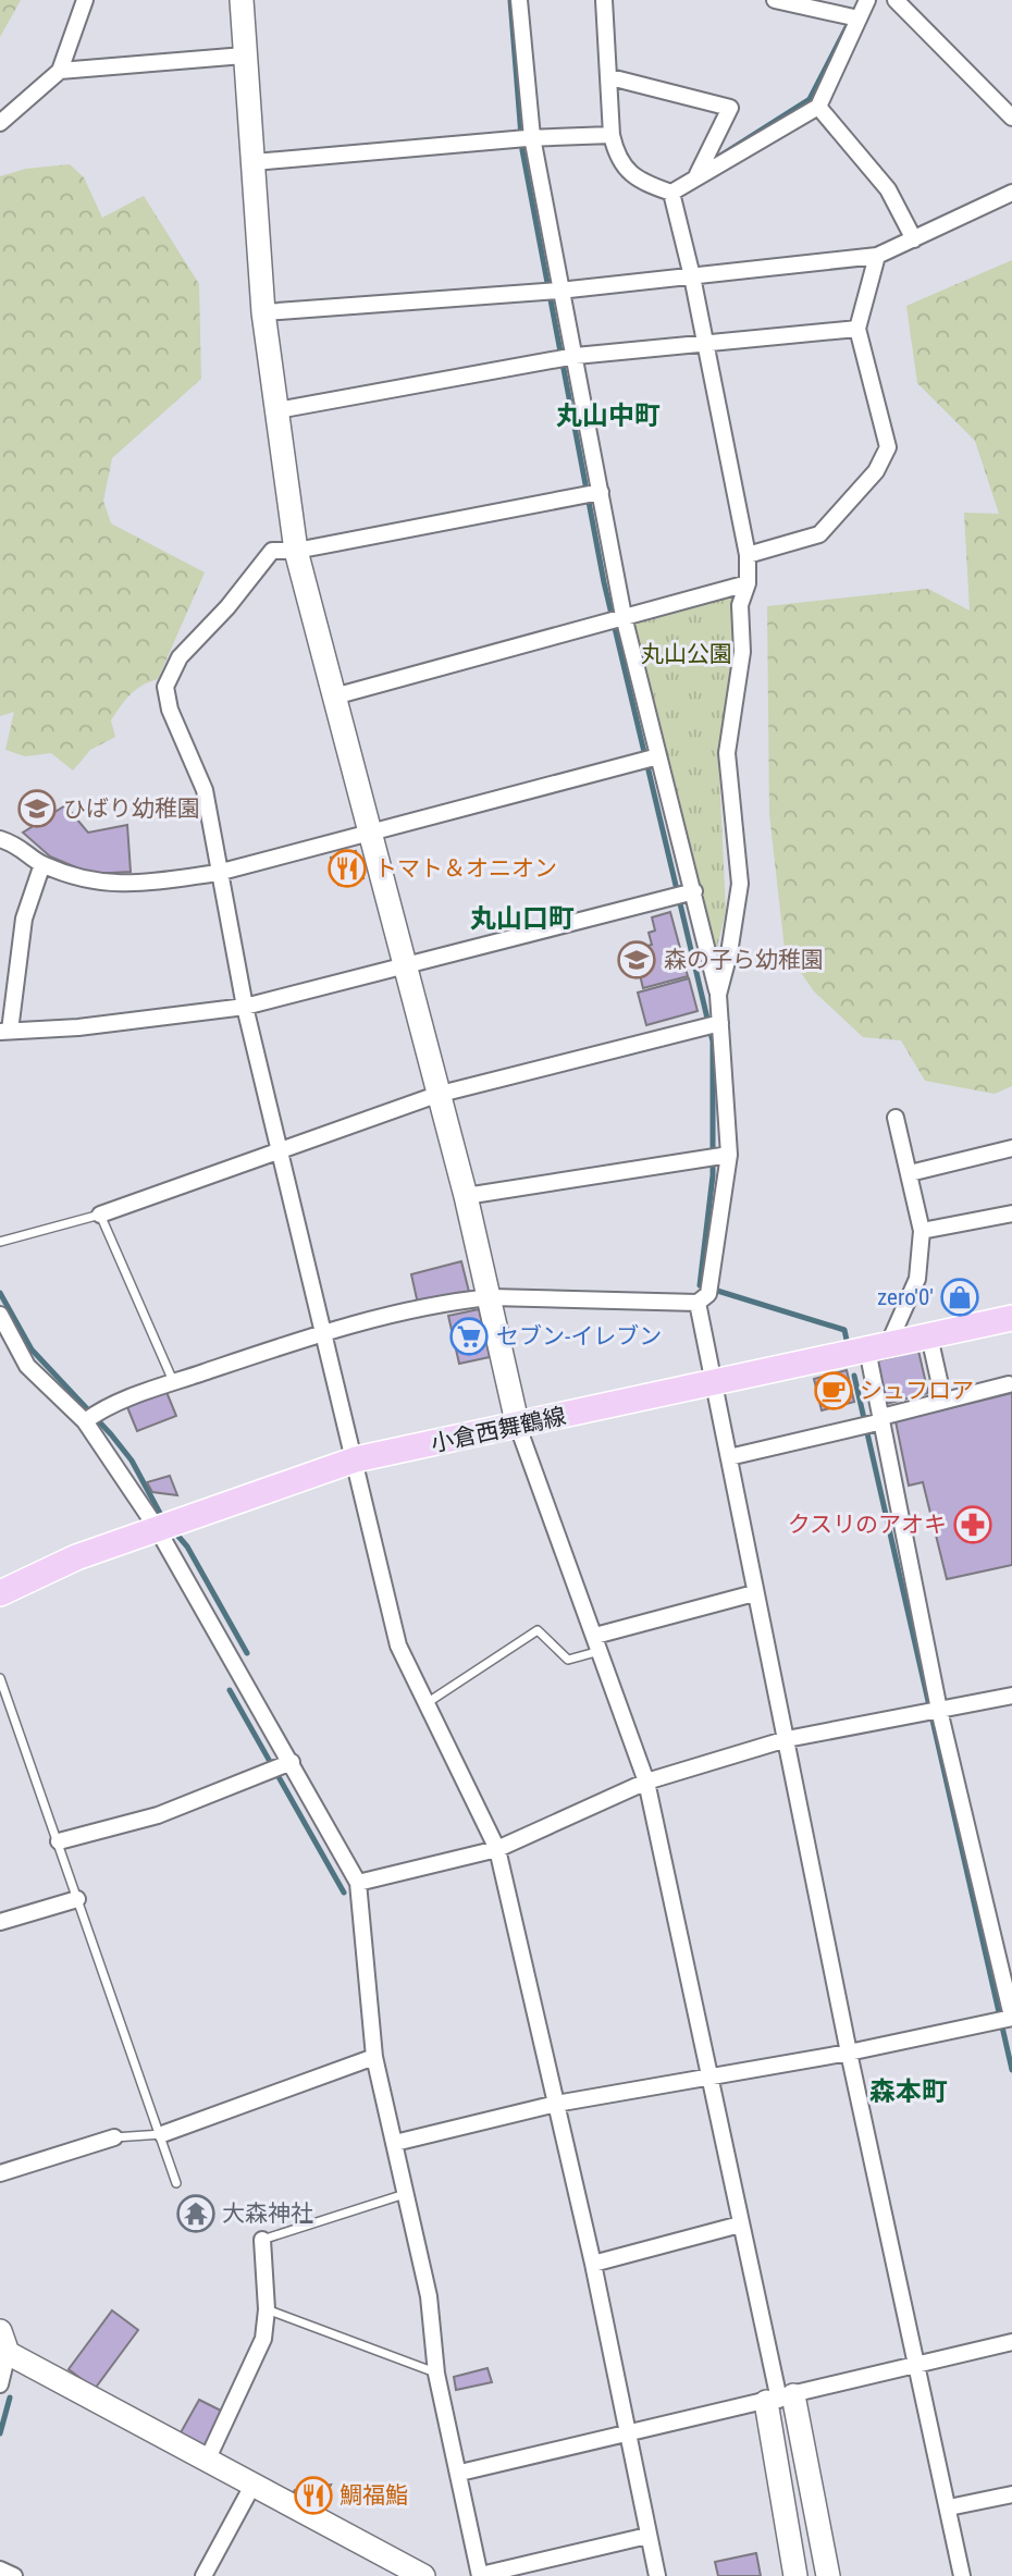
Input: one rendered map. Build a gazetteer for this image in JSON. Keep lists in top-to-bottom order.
{
  "streets": {
    "main road": ["小倉西舞鶴線"]
  },
  "districts": ["丸山中町", "丸山口町", "森本町"],
  "parks": ["丸山公園"],
  "places": {
    "school or university": ["ひばり幼稚園", "森の子ら幼稚園"],
    "restaurant": ["トマト＆オニオン", "鯛福鮨"],
    "shop": ["zero'0'"],
    "supermarket": ["セブン-イレブン"],
    "cafe": ["シュフロア"],
    "pharmacy": ["クスリのアオキ"],
    "temple": ["大森神社"]
  }
}
